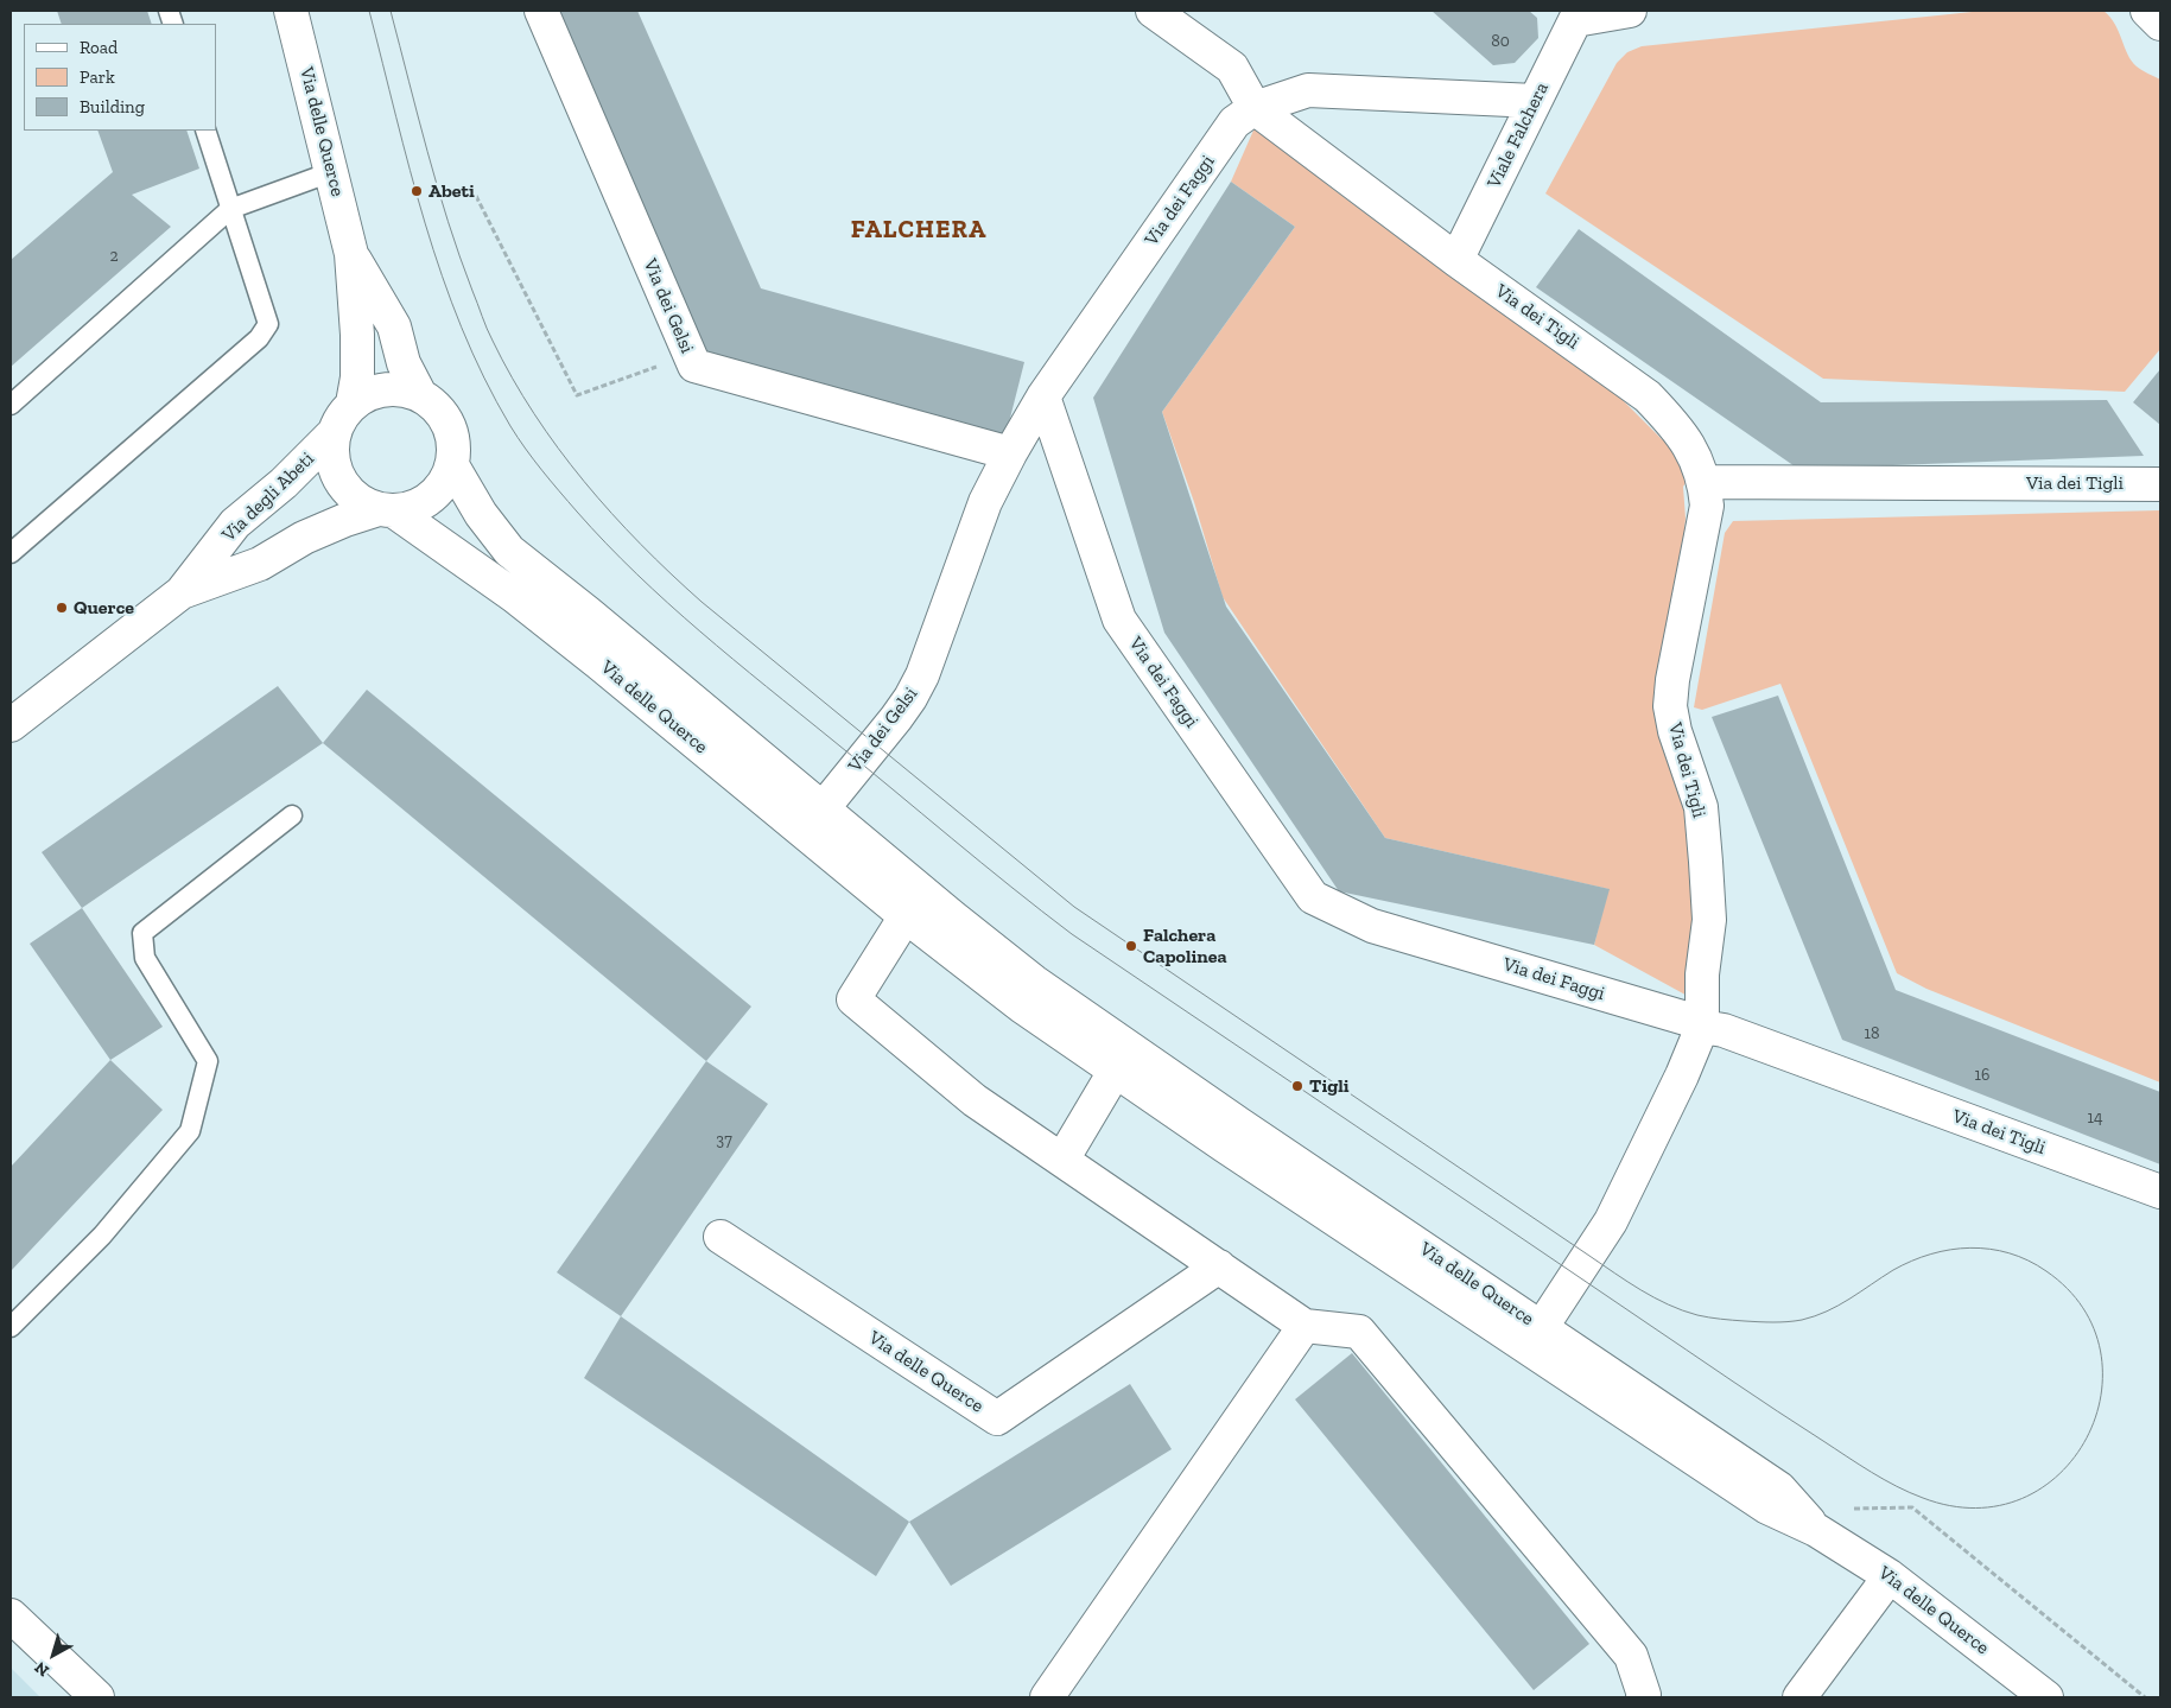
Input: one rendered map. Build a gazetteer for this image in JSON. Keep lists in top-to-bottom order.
{
  "streets": {
    "street": [
      "Via delle Querce",
      "Viale Falchera",
      "Via dei Faggi",
      "Via dei Gelsi",
      "Via dei Tigli",
      "Via degli Abeti"
    ]
  },
  "crossings": [
    ["Via delle Querce", "Via dei Gelsi"],
    ["Via delle Querce", "Via dei Tigli"],
    ["Via delle Querce", "Via degli Abeti"],
    ["Viale Falchera", "Via dei Faggi"],
    ["Viale Falchera", "Via dei Tigli"],
    ["Via dei Faggi", "Via dei Gelsi"],
    ["Via dei Faggi", "Via dei Tigli"]
  ],
  "districts": ["FALCHERA"],
  "places": [
    "Abeti",
    "Querce",
    "Falchera Capolinea",
    "Tigli"
  ],
  "house_numbers": [
    "80",
    "2",
    "18",
    "16",
    "14",
    "37"
  ],
  "legend": ["Road", "Park", "Building"],
  "north": "bottom left"
}
